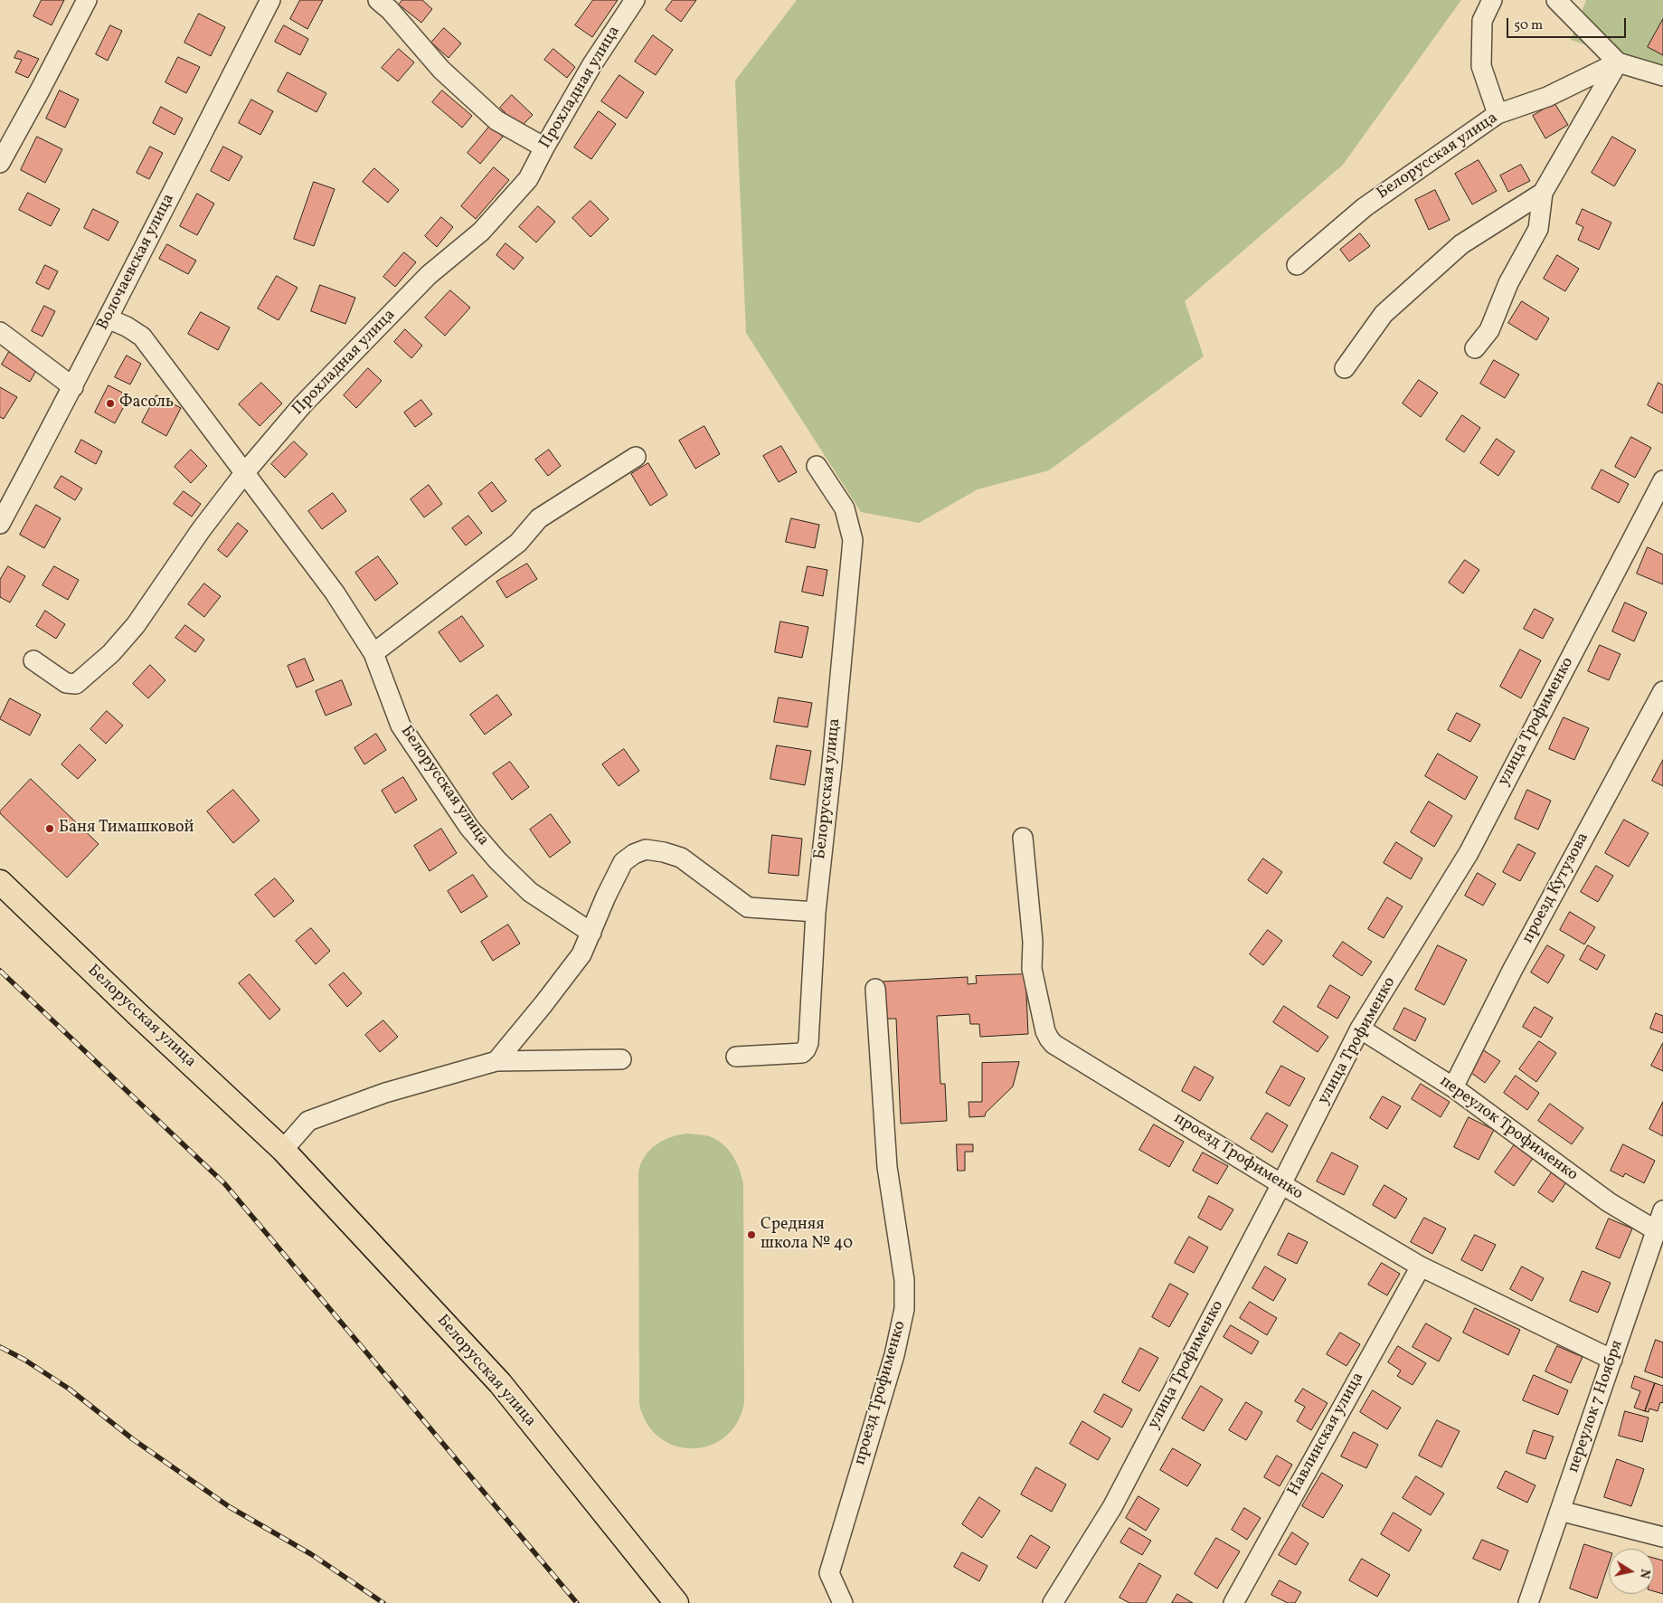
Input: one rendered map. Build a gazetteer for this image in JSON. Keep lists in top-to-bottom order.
{
  "streets": {
    "main road": ["Белорусская улица"],
    "street": [
      "Прохладная улица",
      "Волочаевская улица",
      "улица Трофименко",
      "проезд Кутузова",
      "переулок Трофименко",
      "проезд Трофименко",
      "переулок 7 Ноября",
      "Навлинская улица"
    ]
  },
  "crossings": [
    ["Прохладная улица", "Белорусская улица"],
    ["Белорусская улица", "Волочаевская улица"],
    ["улица Трофименко", "переулок Трофименко"],
    ["улица Трофименко", "проезд Трофименко"],
    ["проезд Кутузова", "переулок Трофименко"],
    ["переулок Трофименко", "переулок 7 Ноября"],
    ["проезд Трофименко", "переулок 7 Ноября"],
    ["проезд Трофименко", "Навлинская улица"]
  ],
  "places": ["Фасоль", "Баня Тимашковой", "Средняя школа № 40"],
  "scale_bar": "50 m",
  "north": "right"
}
